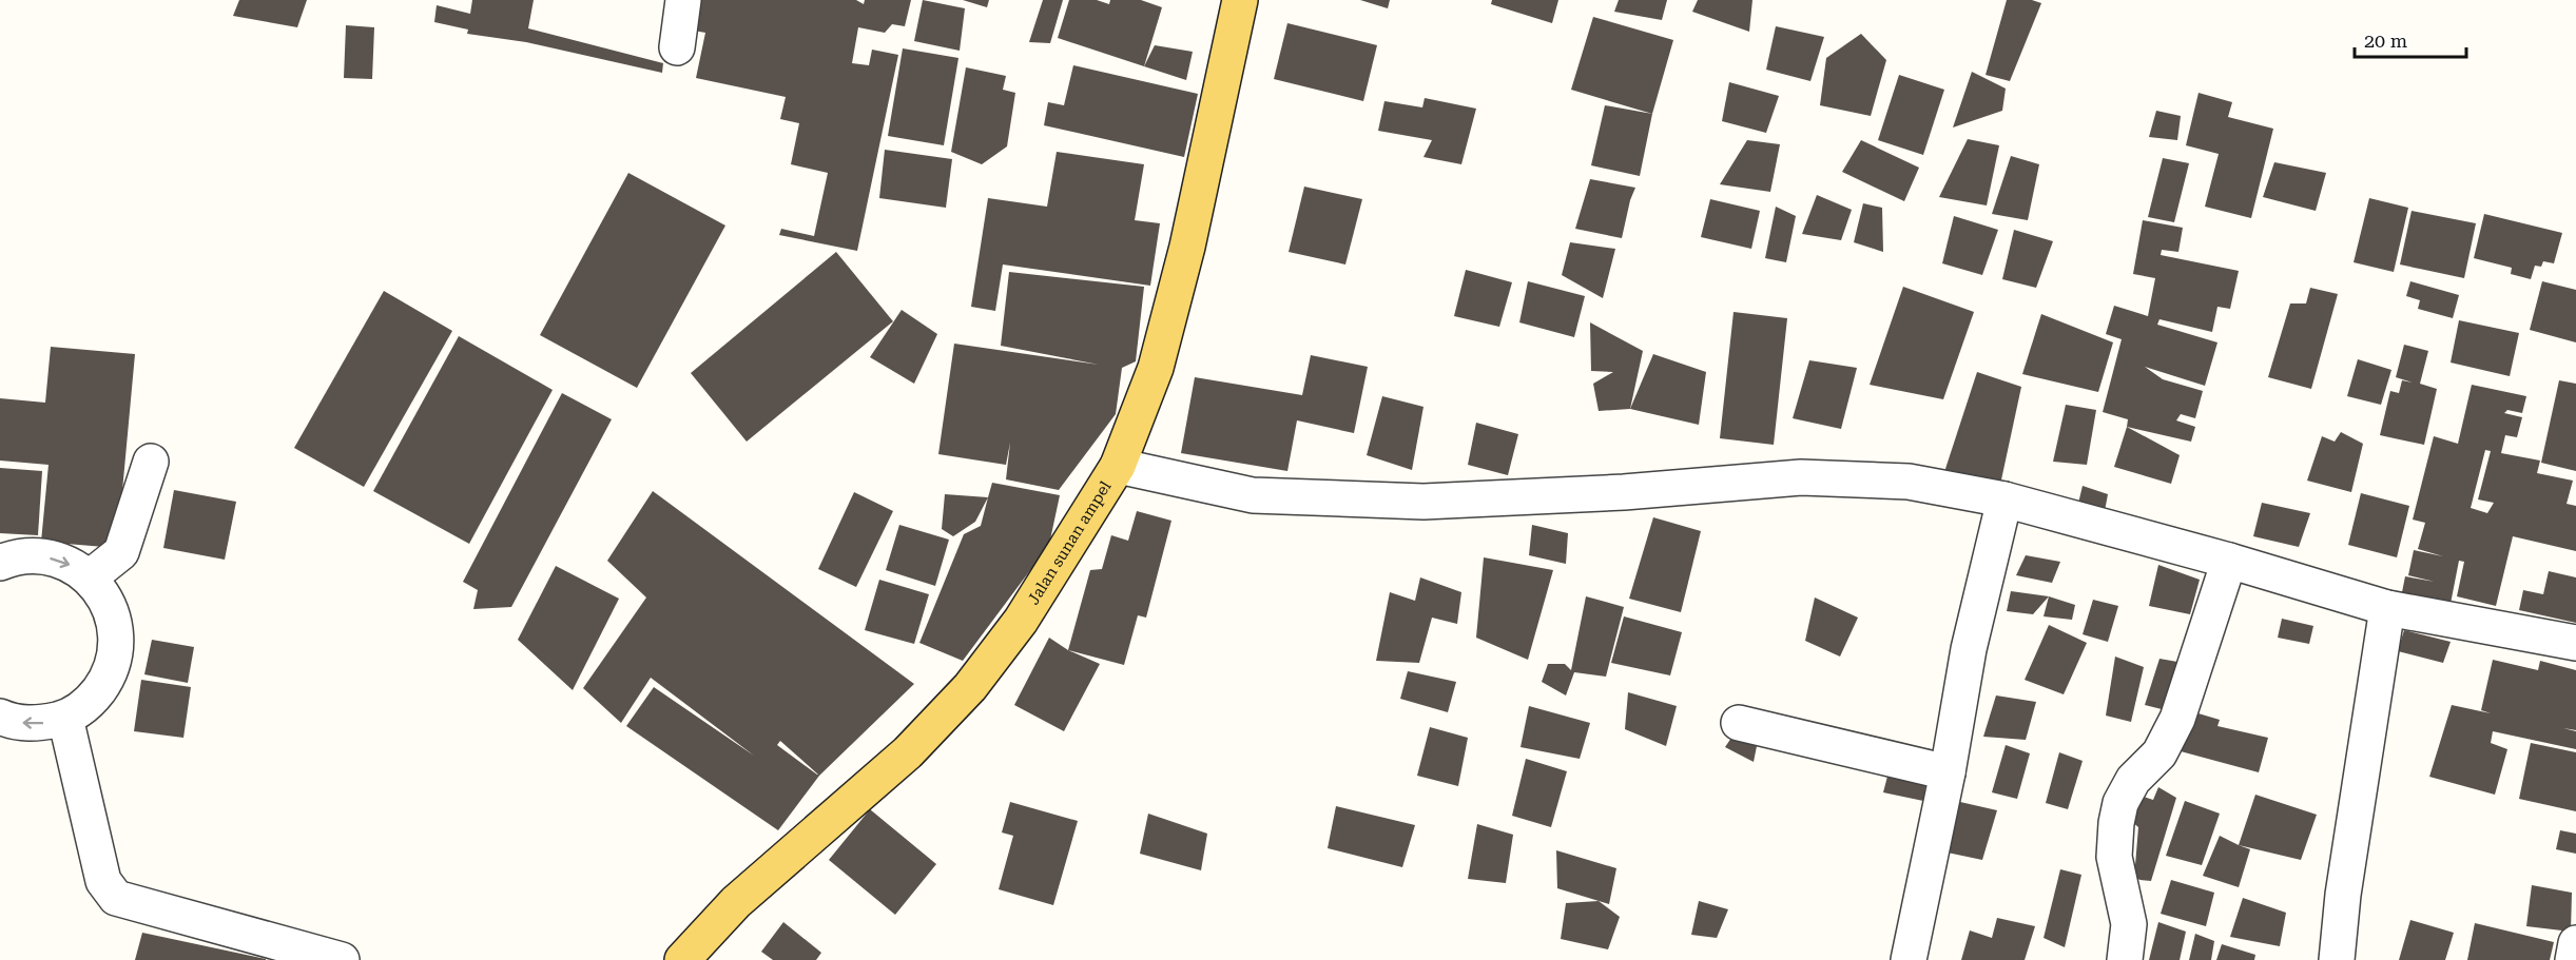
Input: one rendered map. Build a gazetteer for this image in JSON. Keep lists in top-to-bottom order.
{
  "streets": {
    "main road": ["Jalan sunan ampel"]
  },
  "scale_bar": "20 m"
}
